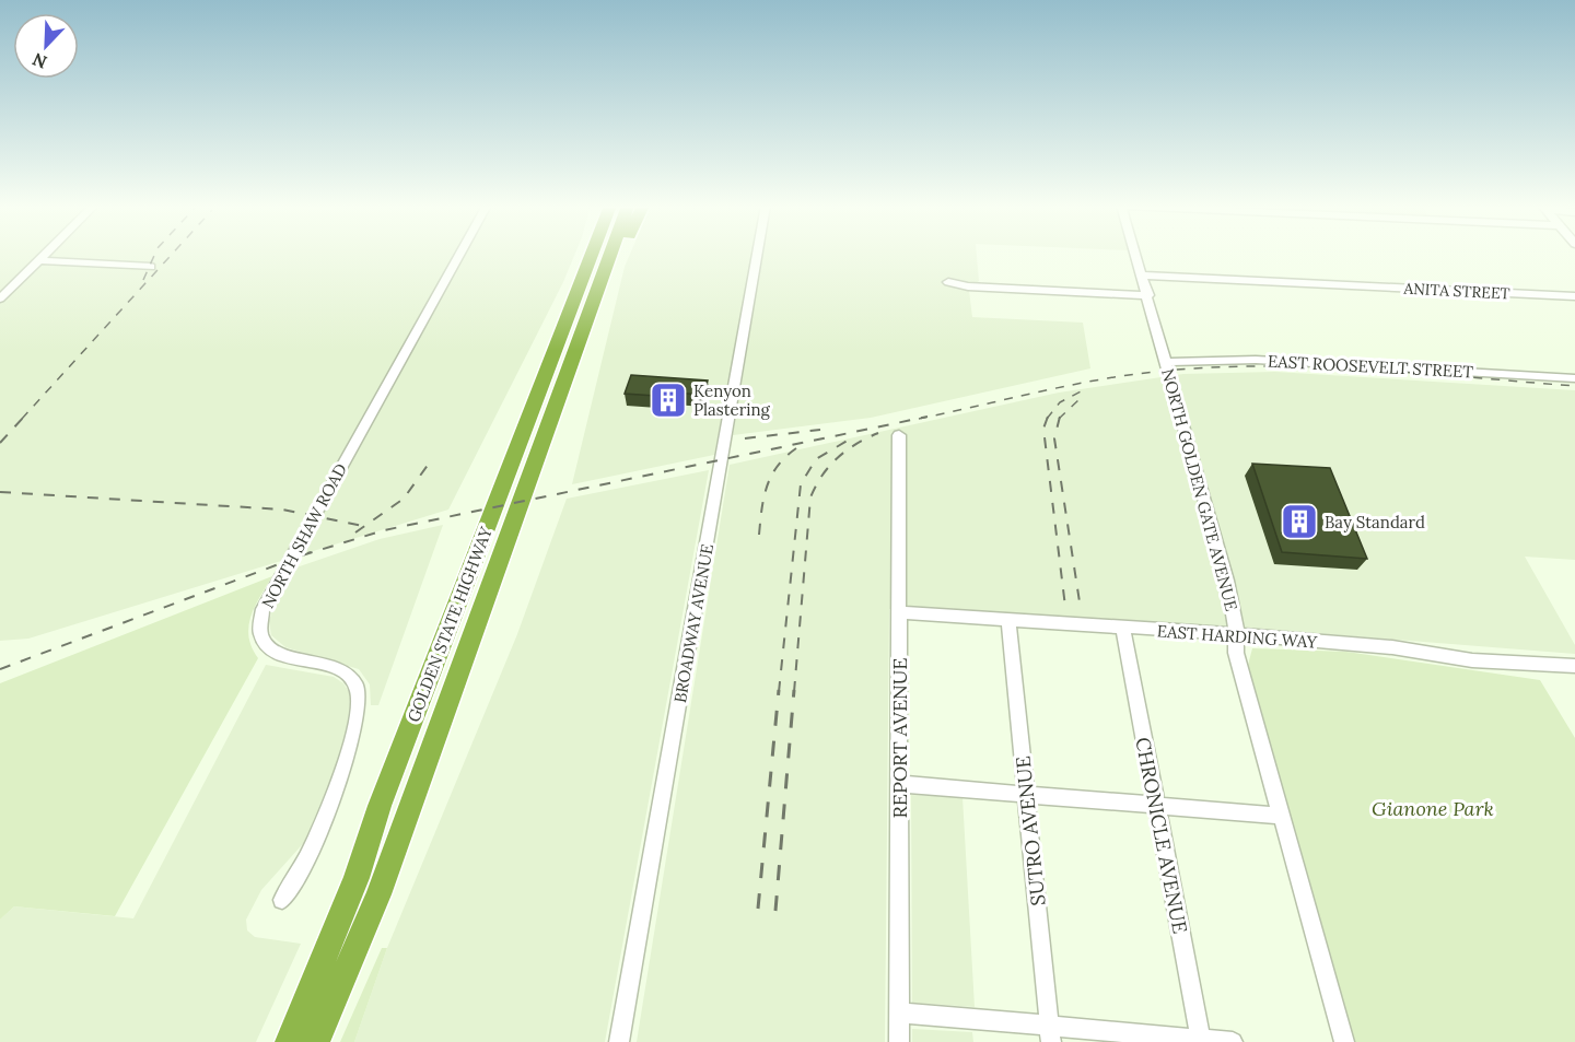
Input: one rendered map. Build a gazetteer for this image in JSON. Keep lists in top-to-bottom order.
{
  "streets": {
    "highway": ["GOLDEN STATE HIGHWAY"],
    "street": [
      "ANITA STREET",
      "EAST ROOSEVELT STREET",
      "NORTH GOLDEN GATE AVENUE",
      "NORTH SHAW ROAD",
      "BROADWAY AVENUE",
      "EAST HARDING WAY",
      "REPORT AVENUE",
      "SUTRO AVENUE",
      "CHRONICLE AVENUE"
    ]
  },
  "crossings": [
    ["ANITA STREET", "NORTH GOLDEN GATE AVENUE"],
    ["EAST ROOSEVELT STREET", "NORTH GOLDEN GATE AVENUE"],
    ["NORTH GOLDEN GATE AVENUE", "EAST HARDING WAY"],
    ["EAST HARDING WAY", "REPORT AVENUE"],
    ["EAST HARDING WAY", "SUTRO AVENUE"],
    ["EAST HARDING WAY", "CHRONICLE AVENUE"]
  ],
  "parks": ["Gianone Park"],
  "places": {
    "building": ["Kenyon Plastering", "Bay Standard"]
  },
  "north": "bottom left"
}
